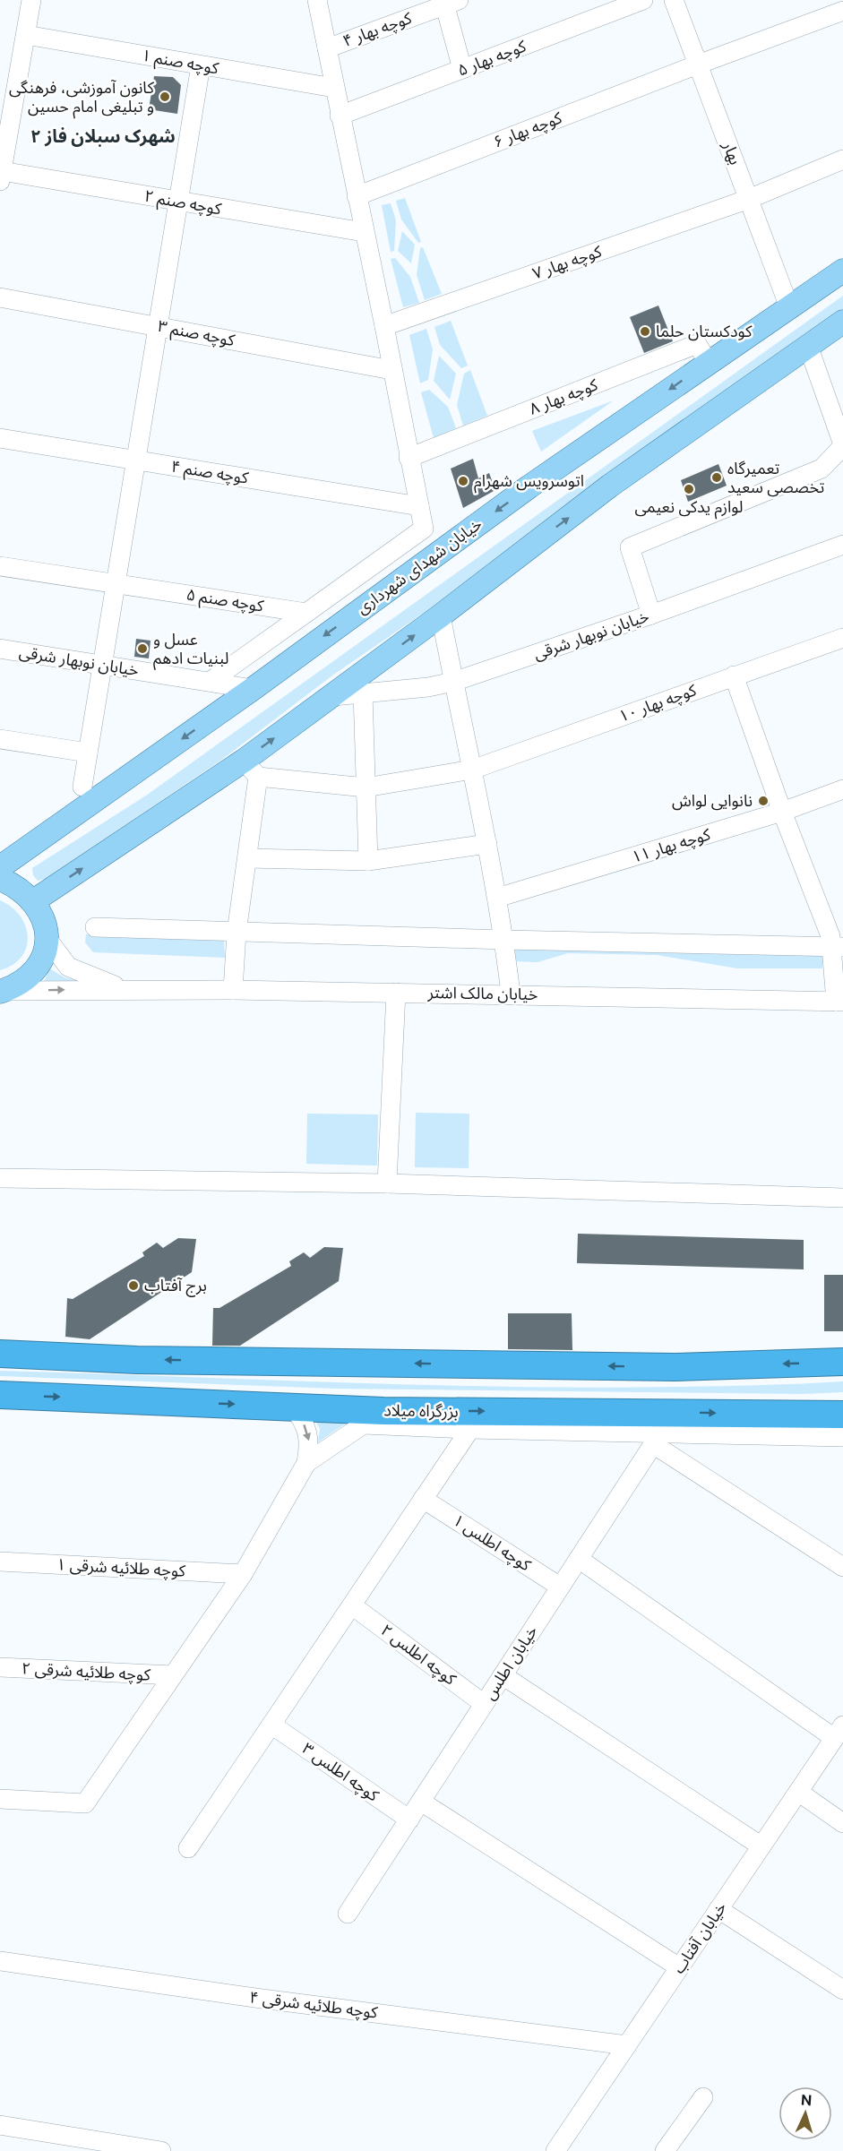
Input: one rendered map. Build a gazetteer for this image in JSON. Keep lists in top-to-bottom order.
{
  "streets": {
    "highway": ["بزرگراه میلاد"],
    "main road": ["خیابان شهدای شهرداری"],
    "street": [
      "کوچه بهار ۴",
      "کوچه بهار ۵",
      "کوچه صنم ۱",
      "کوچه بهار ۶",
      "بهار",
      "کوچه صنم ۲",
      "کوچه بهار ۷",
      "کوچه صنم ۳",
      "کوچه بهار ۸",
      "کوچه صنم ۴",
      "کوچه صنم ۵",
      "خیابان نوبهار شرقی",
      "کوچه بهار ۱۰",
      "کوچه بهار ۱۱",
      "خیابان مالک اشتر",
      "کوچه اطلس ۱",
      "کوچه طلائیه شرقی ۱",
      "کوچه اطلس ۲",
      "خیابان اطلس",
      "کوچه طلائیه شرقی ۲",
      "کوچه اطلس ۳",
      "خیابان آفتاب",
      "کوچه طلائیه شرقی ۴"
    ]
  },
  "crossings": [
    ["کوچه بهار ۶", "بهار"],
    ["بهار", "کوچه بهار ۷"],
    ["بهار", "خیابان شهدای شهرداری"],
    ["کوچه بهار ۸", "خیابان شهدای شهرداری"],
    ["خیابان شهدای شهرداری", "خیابان نوبهار شرقی"],
    ["بزرگراه میلاد", "خیابان اطلس"],
    ["کوچه اطلس ۱", "خیابان اطلس"],
    ["کوچه اطلس ۲", "خیابان اطلس"],
    ["خیابان اطلس", "کوچه اطلس ۳"],
    ["خیابان آفتاب", "کوچه طلائیه شرقی ۴"]
  ],
  "districts": ["شهرک سبلان فاز ۲"],
  "places": [
    "کانون آموزشی، فرهنگی و تبلیغی امام حسین",
    "کودکستان حلما",
    "تعمیرگاه تخصصی سعید",
    "اتوسرویس شهرام",
    "لوازم یدکی نعیمی",
    "عسل و لبنیات ادهم",
    "نانوایی لواش",
    "برج آفتاب"
  ],
  "north": "top"
}
